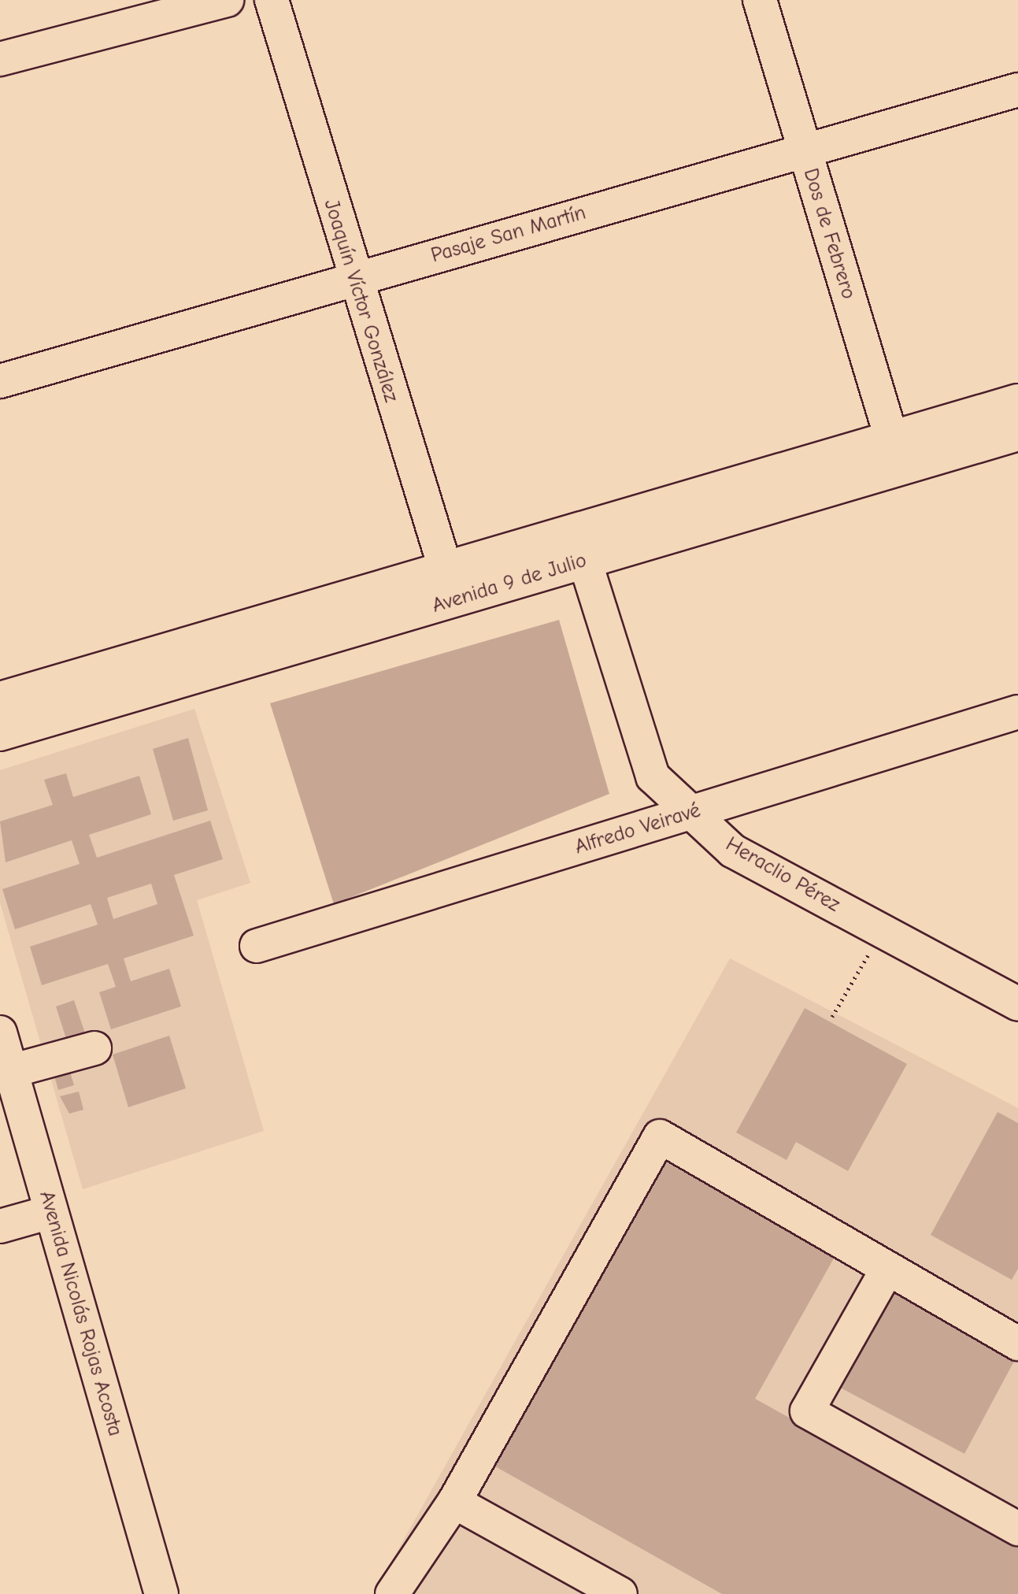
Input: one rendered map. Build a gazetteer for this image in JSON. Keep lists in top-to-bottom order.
{
  "streets": {
    "main road": ["Avenida 9 de Julio"],
    "street": [
      "Dos de Febrero",
      "Pasaje San Martín",
      "Joaquín Víctor González",
      "Alfredo Veiravé",
      "Heraclio Pérez",
      "Avenida Nicolás Rojas Acosta"
    ]
  },
  "crossings": [
    ["Dos de Febrero", "Pasaje San Martín"],
    ["Dos de Febrero", "Avenida 9 de Julio"],
    ["Pasaje San Martín", "Joaquín Víctor González"],
    ["Joaquín Víctor González", "Avenida 9 de Julio"],
    ["Avenida 9 de Julio", "Heraclio Pérez"],
    ["Alfredo Veiravé", "Heraclio Pérez"]
  ]
}
